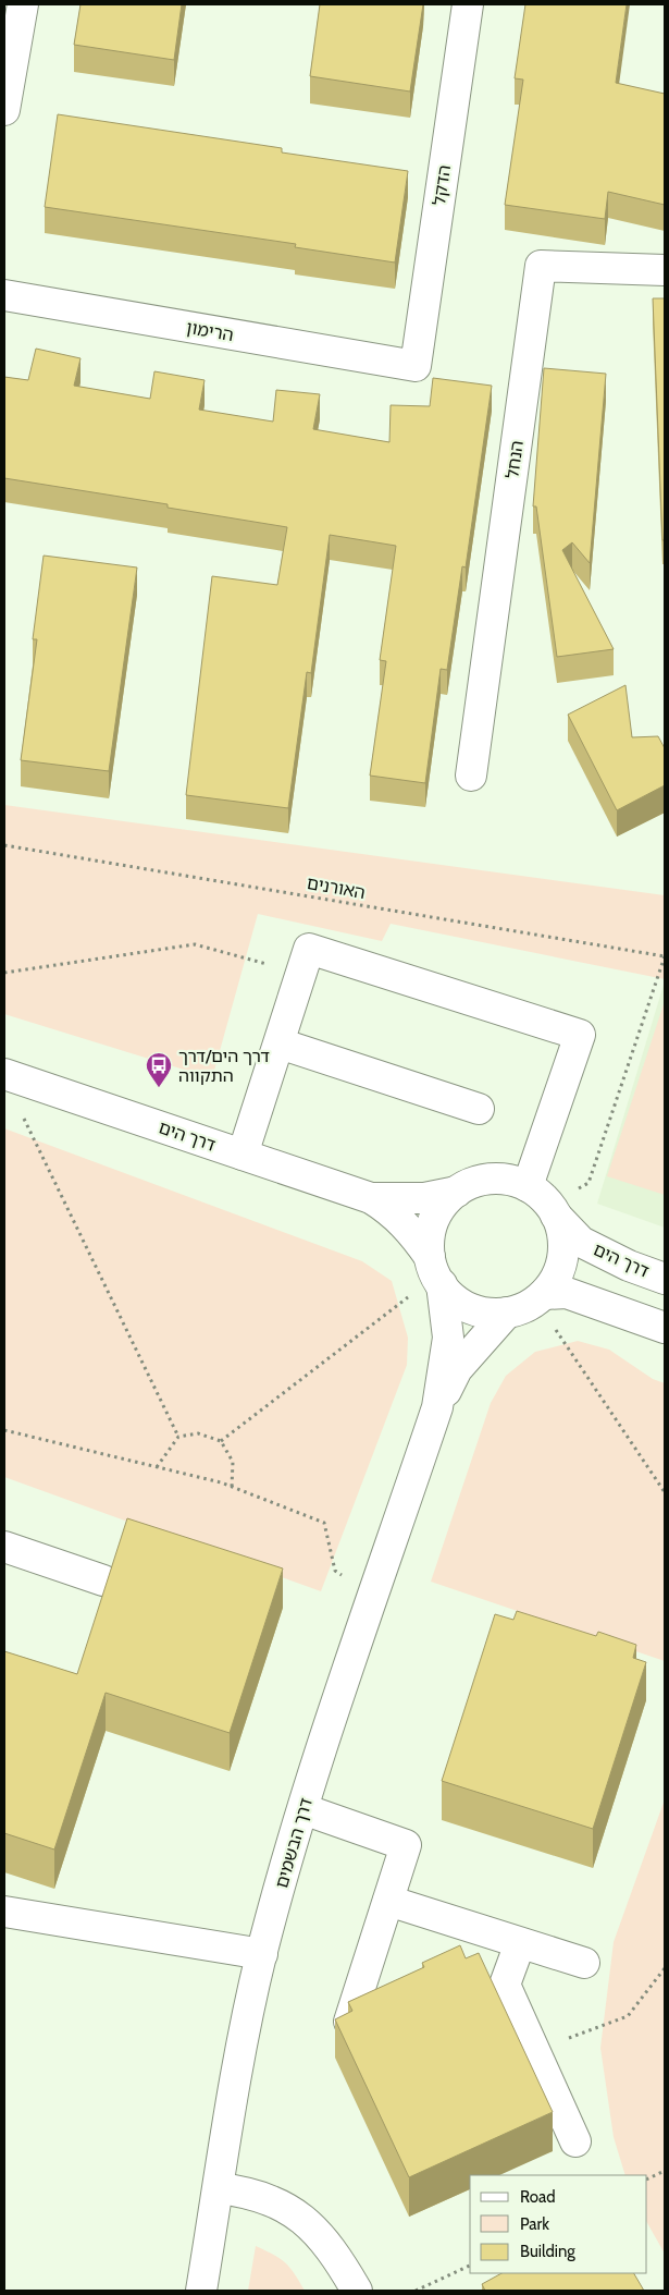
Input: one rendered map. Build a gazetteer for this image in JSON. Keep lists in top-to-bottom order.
{
  "streets": {
    "street": [
      "הדקל",
      "הרימון",
      "הנחל",
      "דרך הים",
      "דרך הבשמים"
    ],
    "path": ["האורנים"]
  },
  "crossings": [
    ["הדקל", "הרימון"],
    ["האורנים", "דרך הים"],
    ["האורנים", "דרך הבשמים"],
    ["דרך הים", "דרך הבשמים"]
  ],
  "places": {
    "bus stop": ["דרך הים/דרך התקווה"]
  },
  "legend": ["Road", "Park", "Building"]
}
